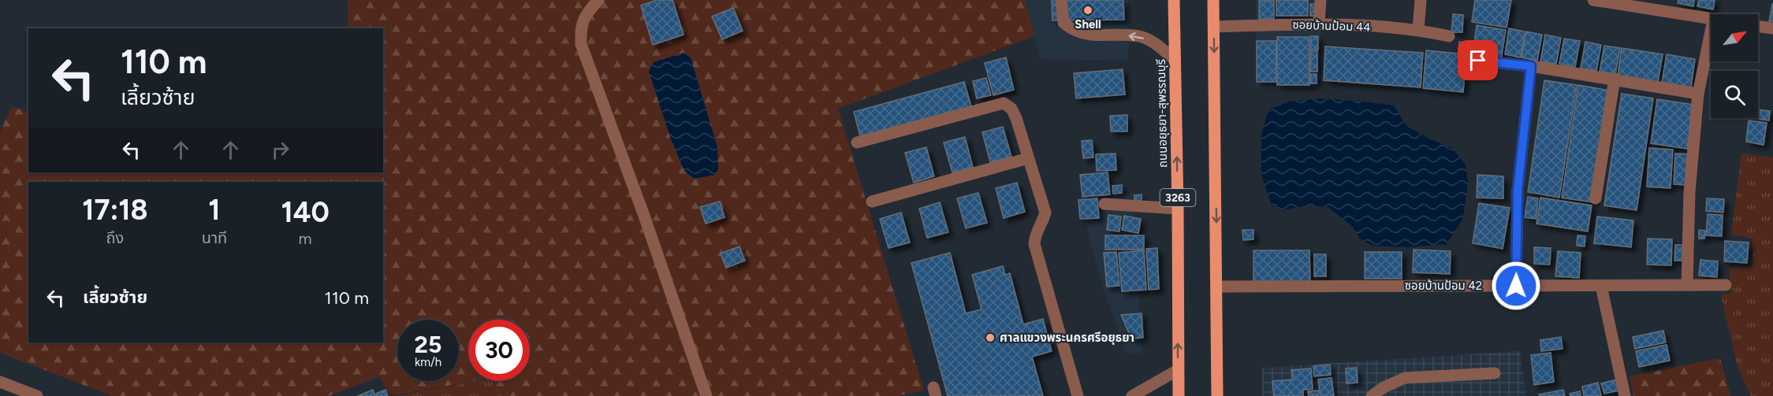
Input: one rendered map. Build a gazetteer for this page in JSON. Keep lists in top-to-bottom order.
{
  "streets": {
    "main road": ["ถนนอยุธยา-สุพรรณบุรี", "3263"],
    "street": ["ซอยบ้านป้อม 44", "ซอยบ้านป้อม 42"]
  },
  "places": ["Shell", "ศาลแขวงพระนครศรีอยุธยา"],
  "north": "top right",
  "page": {
    "turn": ["110 m", "เลี้ยวซ้าย"],
    "eta": [
      "17:18",
      "ถึง",
      "1",
      "นาที",
      "140",
      "m"
    ],
    "list": [
      {
        "name": "เลี้ยวซ้าย",
        "value": "110 m"
      }
    ],
    "speed": "25 km/h",
    "limit": "30"
  }
}
